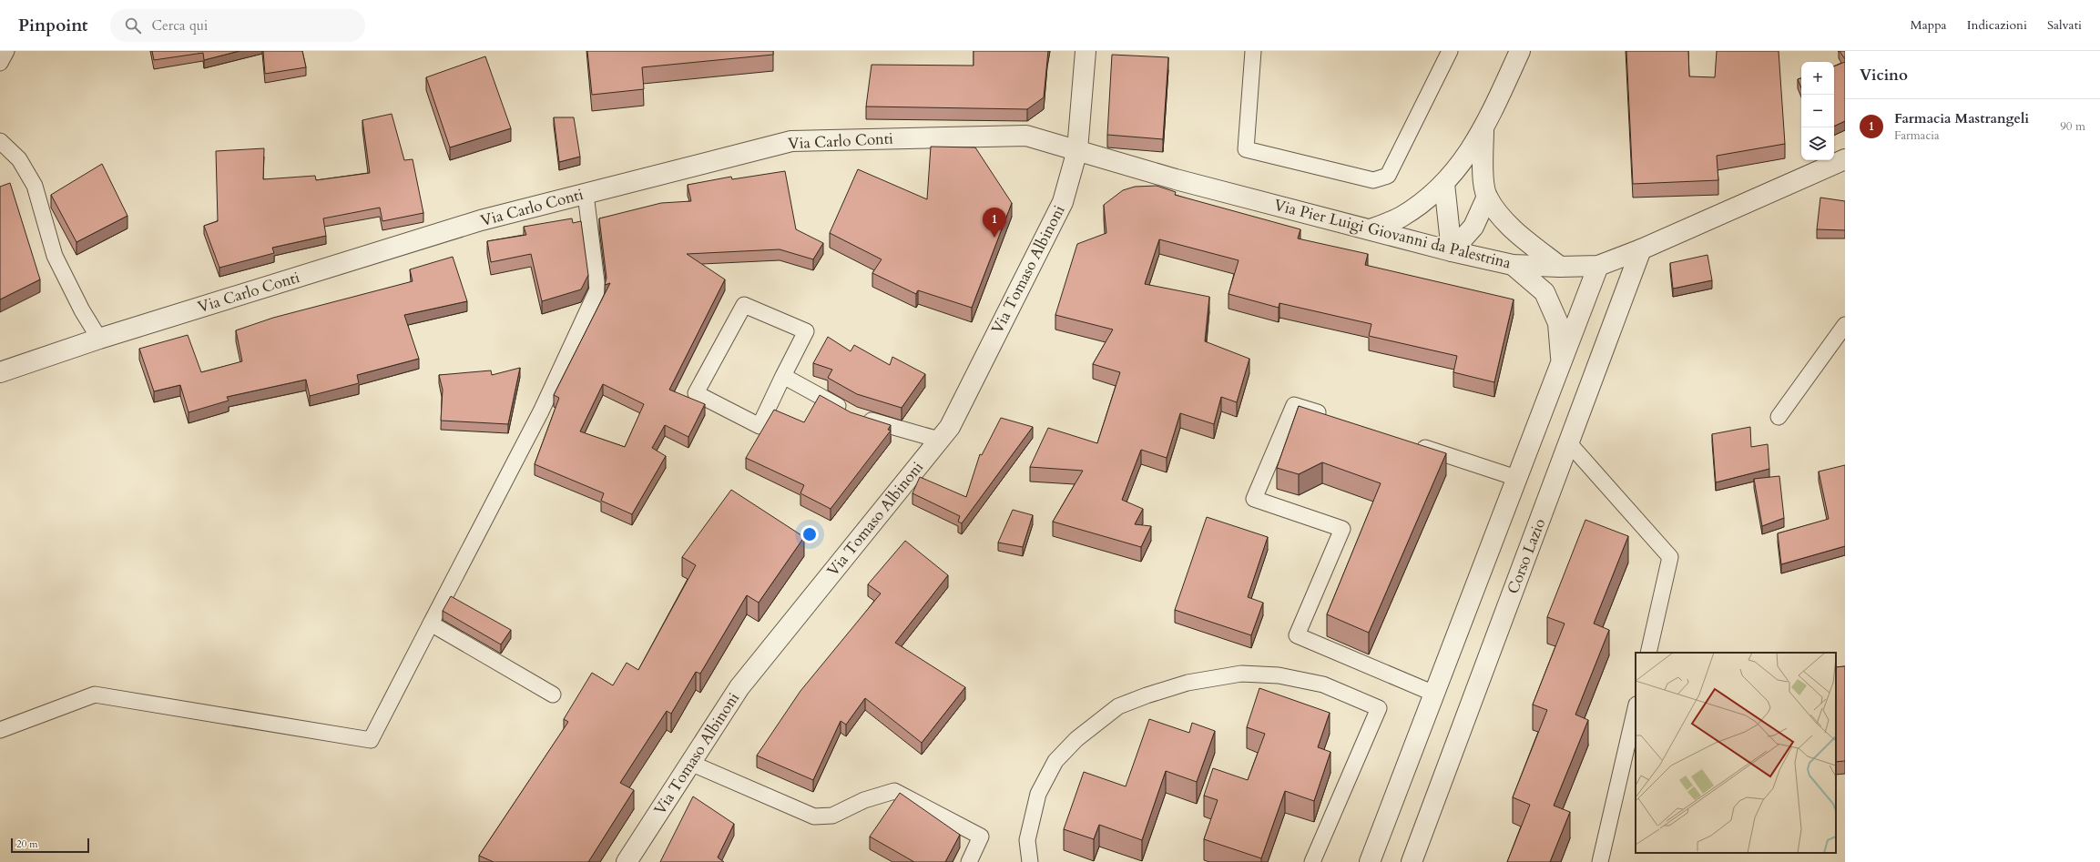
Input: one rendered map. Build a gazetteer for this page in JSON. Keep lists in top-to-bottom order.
{
  "streets": {
    "street": [
      "Via Carlo Conti",
      "Via Pier Luigi Giovanni da Palestrina",
      "Via Tomaso Albinoni",
      "Corso Lazio"
    ]
  },
  "crossings": [
    ["Via Carlo Conti", "Via Pier Luigi Giovanni da Palestrina"],
    ["Via Carlo Conti", "Via Tomaso Albinoni"],
    ["Via Pier Luigi Giovanni da Palestrina", "Via Tomaso Albinoni"],
    ["Via Pier Luigi Giovanni da Palestrina", "Corso Lazio"]
  ],
  "scale_bar": "20 m",
  "page": {
    "header": "Pinpoint",
    "search": "Cerca qui",
    "nav": ["Mappa", "Indicazioni", "Salvati"],
    "heading": "Vicino",
    "map_buttons": ["+", "−"],
    "list": [
      {
        "mark": "1",
        "name": "Farmacia Mastrangeli",
        "note": "Farmacia",
        "value": "90 m"
      }
    ],
    "pins": "1",
    "scale": "20 m"
  }
}
